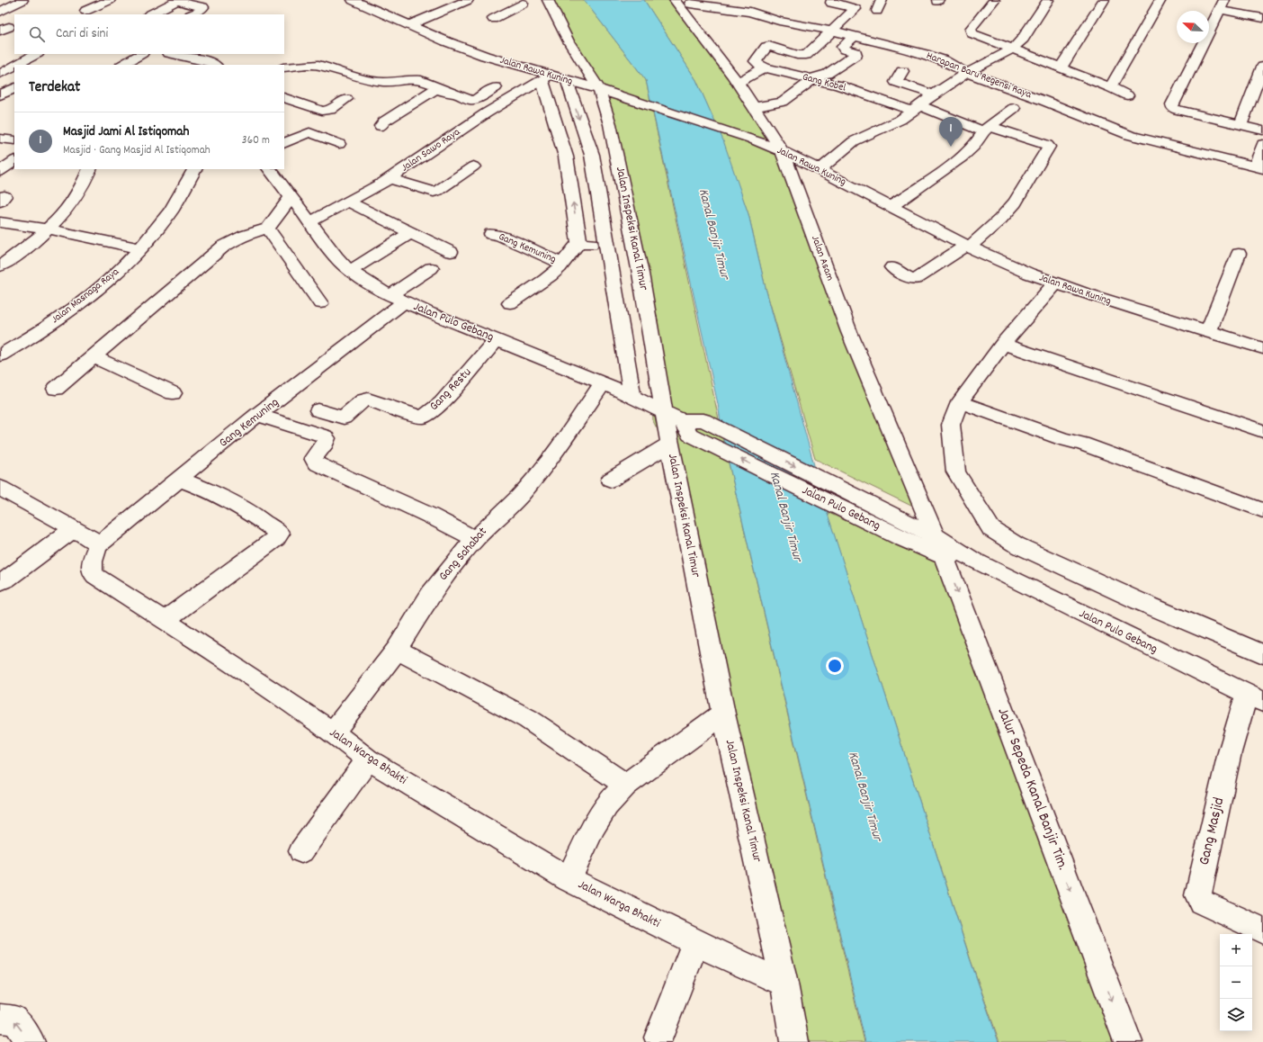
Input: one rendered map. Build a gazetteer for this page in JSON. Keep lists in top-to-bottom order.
{
  "streets": {
    "street": [
      "Jalan Rawa Kuning",
      "Harapan Baru Regensi Raya",
      "Gang Kobel",
      "Jalan Sawo Raya",
      "Jalan Inspeksi Kanal Timur",
      "Gang Kemuning",
      "Jalan Asam",
      "Jalan Masnaga Raya",
      "Jalan Pulo Gebang",
      "Gang Restu",
      "Gang Sahabat",
      "Jalan Warga Bhakti",
      "Jalur Sepeda Kanal Banjir Tim.",
      "Gang Masjid"
    ]
  },
  "crossings": [
    ["Jalan Rawa Kuning", "Gang Kobel"],
    ["Jalan Rawa Kuning", "Jalan Sawo Raya"],
    ["Jalan Rawa Kuning", "Jalan Inspeksi Kanal Timur"],
    ["Jalan Rawa Kuning", "Jalan Asam"],
    ["Harapan Baru Regensi Raya", "Jalan Asam"],
    ["Jalan Sawo Raya", "Jalan Pulo Gebang"],
    ["Jalan Inspeksi Kanal Timur", "Jalan Pulo Gebang"],
    ["Jalan Inspeksi Kanal Timur", "Jalan Warga Bhakti"],
    ["Gang Kemuning", "Jalan Pulo Gebang"],
    ["Gang Kemuning", "Jalan Warga Bhakti"],
    ["Jalan Asam", "Jalan Pulo Gebang"],
    ["Jalan Asam", "Jalur Sepeda Kanal Banjir Tim."],
    ["Jalan Pulo Gebang", "Gang Restu"],
    ["Jalan Pulo Gebang", "Gang Sahabat"],
    ["Jalan Pulo Gebang", "Jalur Sepeda Kanal Banjir Tim."],
    ["Jalan Pulo Gebang", "Gang Masjid"],
    ["Gang Sahabat", "Jalan Warga Bhakti"]
  ],
  "one_way": ["Jalur Sepeda Kanal Banjir Tim."],
  "water": ["Kanal Banjir Timur"],
  "north": "top left",
  "page": {
    "search": "Cari di sini",
    "heading": "Terdekat",
    "list": [
      {
        "mark": "1",
        "name": "Masjid Jami Al Istiqomah",
        "note": "Masjid · Gang Masjid Al Istiqomah",
        "value": "360 m"
      }
    ],
    "pins": "1",
    "map_buttons": ["+", "−"]
  }
}
